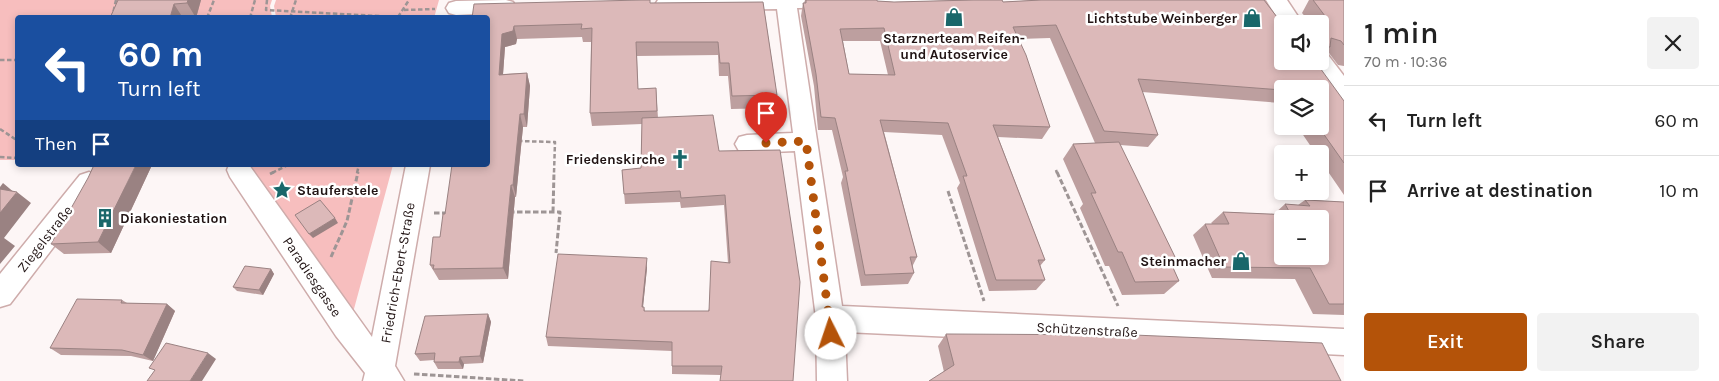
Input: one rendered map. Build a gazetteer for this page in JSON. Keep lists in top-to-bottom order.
{
  "streets": {
    "street": [
      "Ziegelstraße",
      "Friedrich-Ebert-Straße",
      "Paradiesgasse",
      "Schützenstraße"
    ]
  },
  "crossings": [
    ["Friedrich-Ebert-Straße", "Paradiesgasse"]
  ],
  "places": {
    "shop": ["Starznerteam Reifen- und Autoservice", "Lichtstube Weinberger", "Steinmacher"],
    "church": ["Friedenskirche"],
    "place": ["Stauferstele"],
    "building": ["Diakoniestation"]
  },
  "page": {
    "heading": ["1 min", "70 m · 10:36"],
    "map_buttons": ["+", "−"],
    "turn": ["60 m", "Turn left"],
    "list": [
      {
        "name": "Turn left",
        "value": "60 m"
      },
      {
        "name": "Arrive at destination",
        "value": "10 m"
      }
    ],
    "then": "Then",
    "buttons": ["Exit", "Share"]
  }
}
